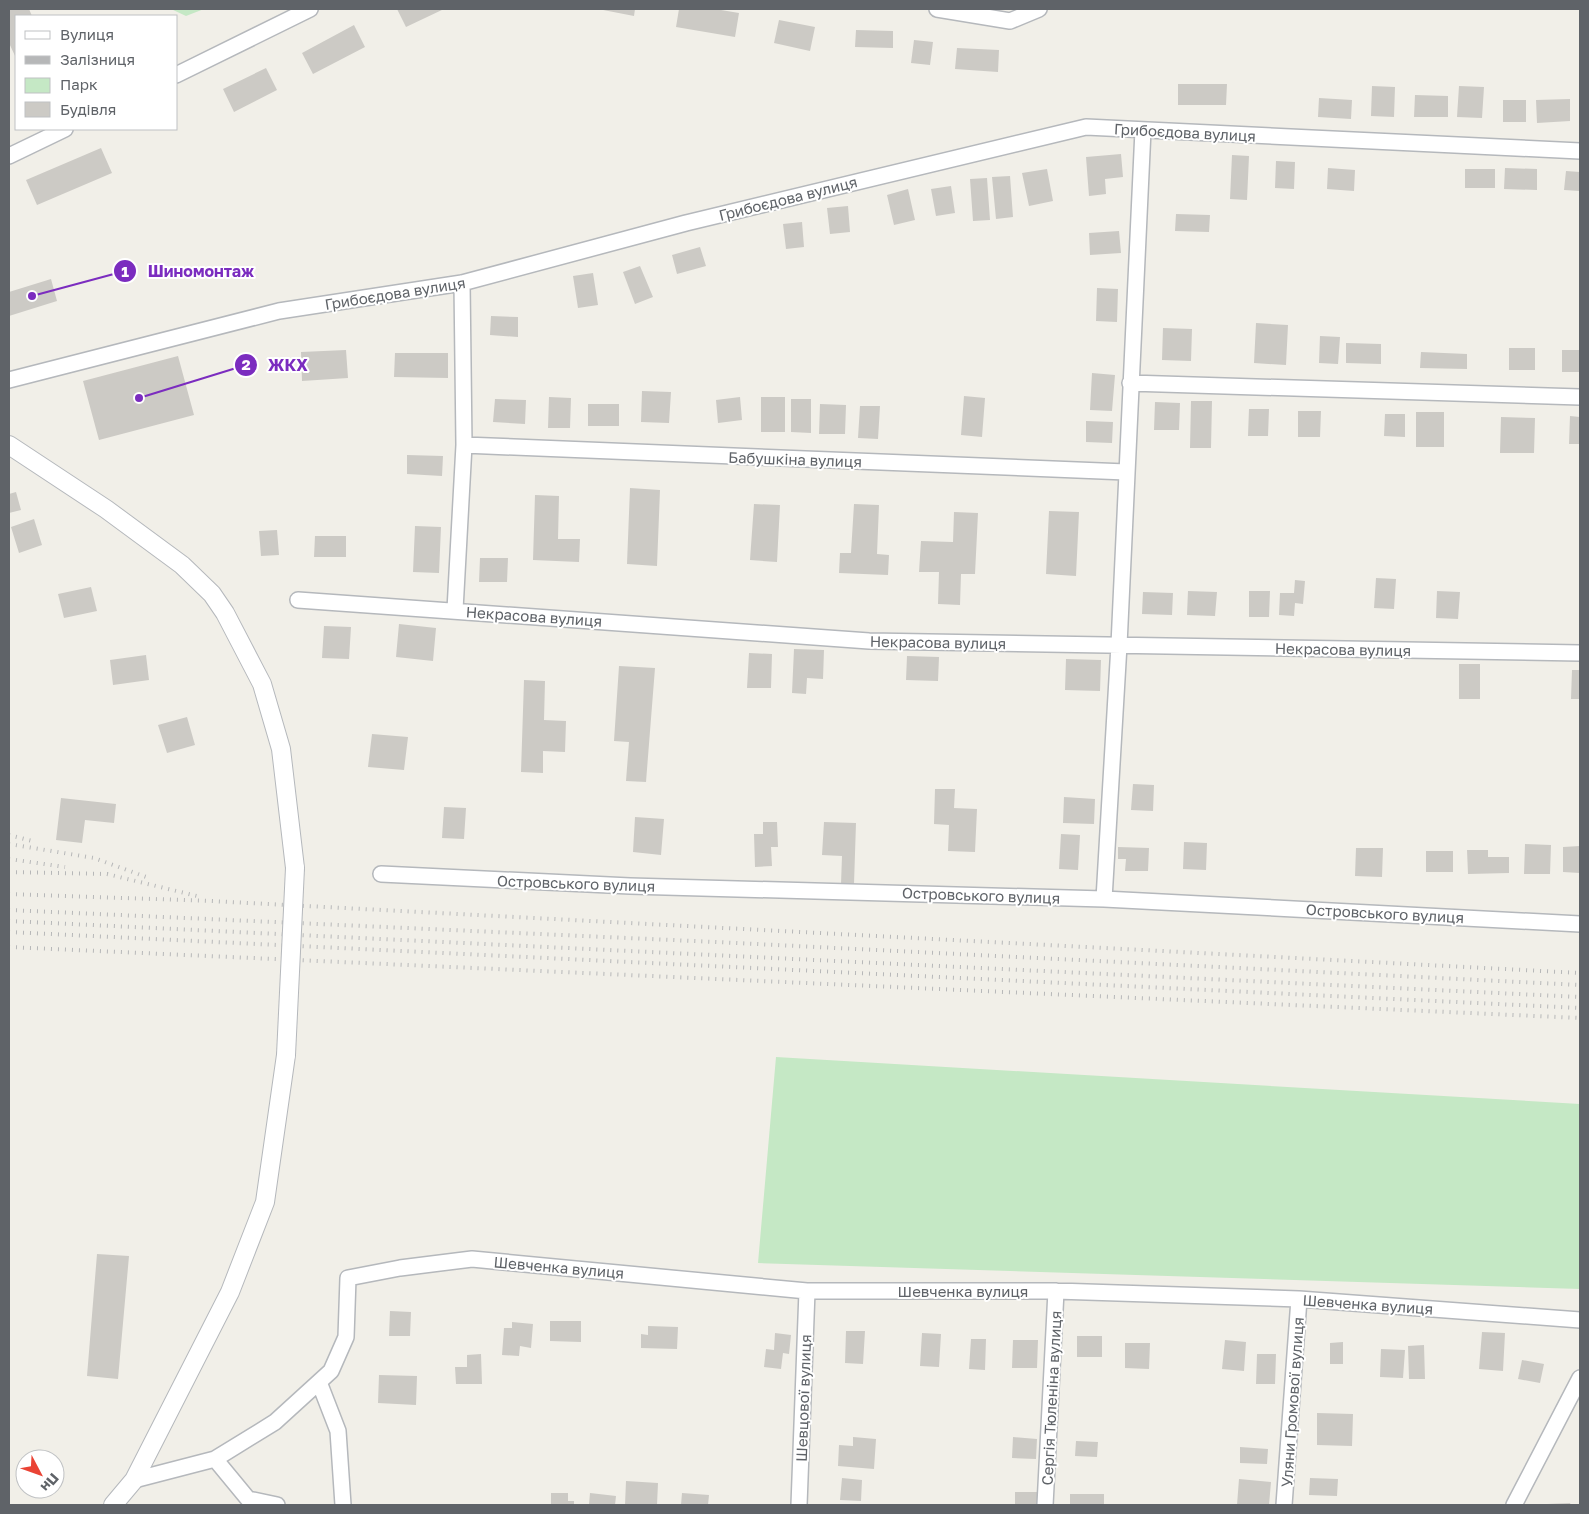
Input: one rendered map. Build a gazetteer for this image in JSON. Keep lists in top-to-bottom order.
{
  "streets": {
    "street": [
      "Грибоєдова вулиця",
      "Бабушкіна вулиця",
      "Некрасова вулиця",
      "Островського вулиця",
      "Шевченка вулиця",
      "Шевцової вулиця",
      "Сергія Тюленіна вулиця",
      "Уляни Громової вулиця"
    ]
  },
  "crossings": [
    ["Шевченка вулиця", "Шевцової вулиця"],
    ["Шевченка вулиця", "Сергія Тюленіна вулиця"],
    ["Шевченка вулиця", "Уляни Громової вулиця"]
  ],
  "places": ["Шиномонтаж", "ЖКХ"],
  "legend": [
    "Вулиця",
    "Залізниця",
    "Парк",
    "Будівля"
  ],
  "north": "bottom right"
}
